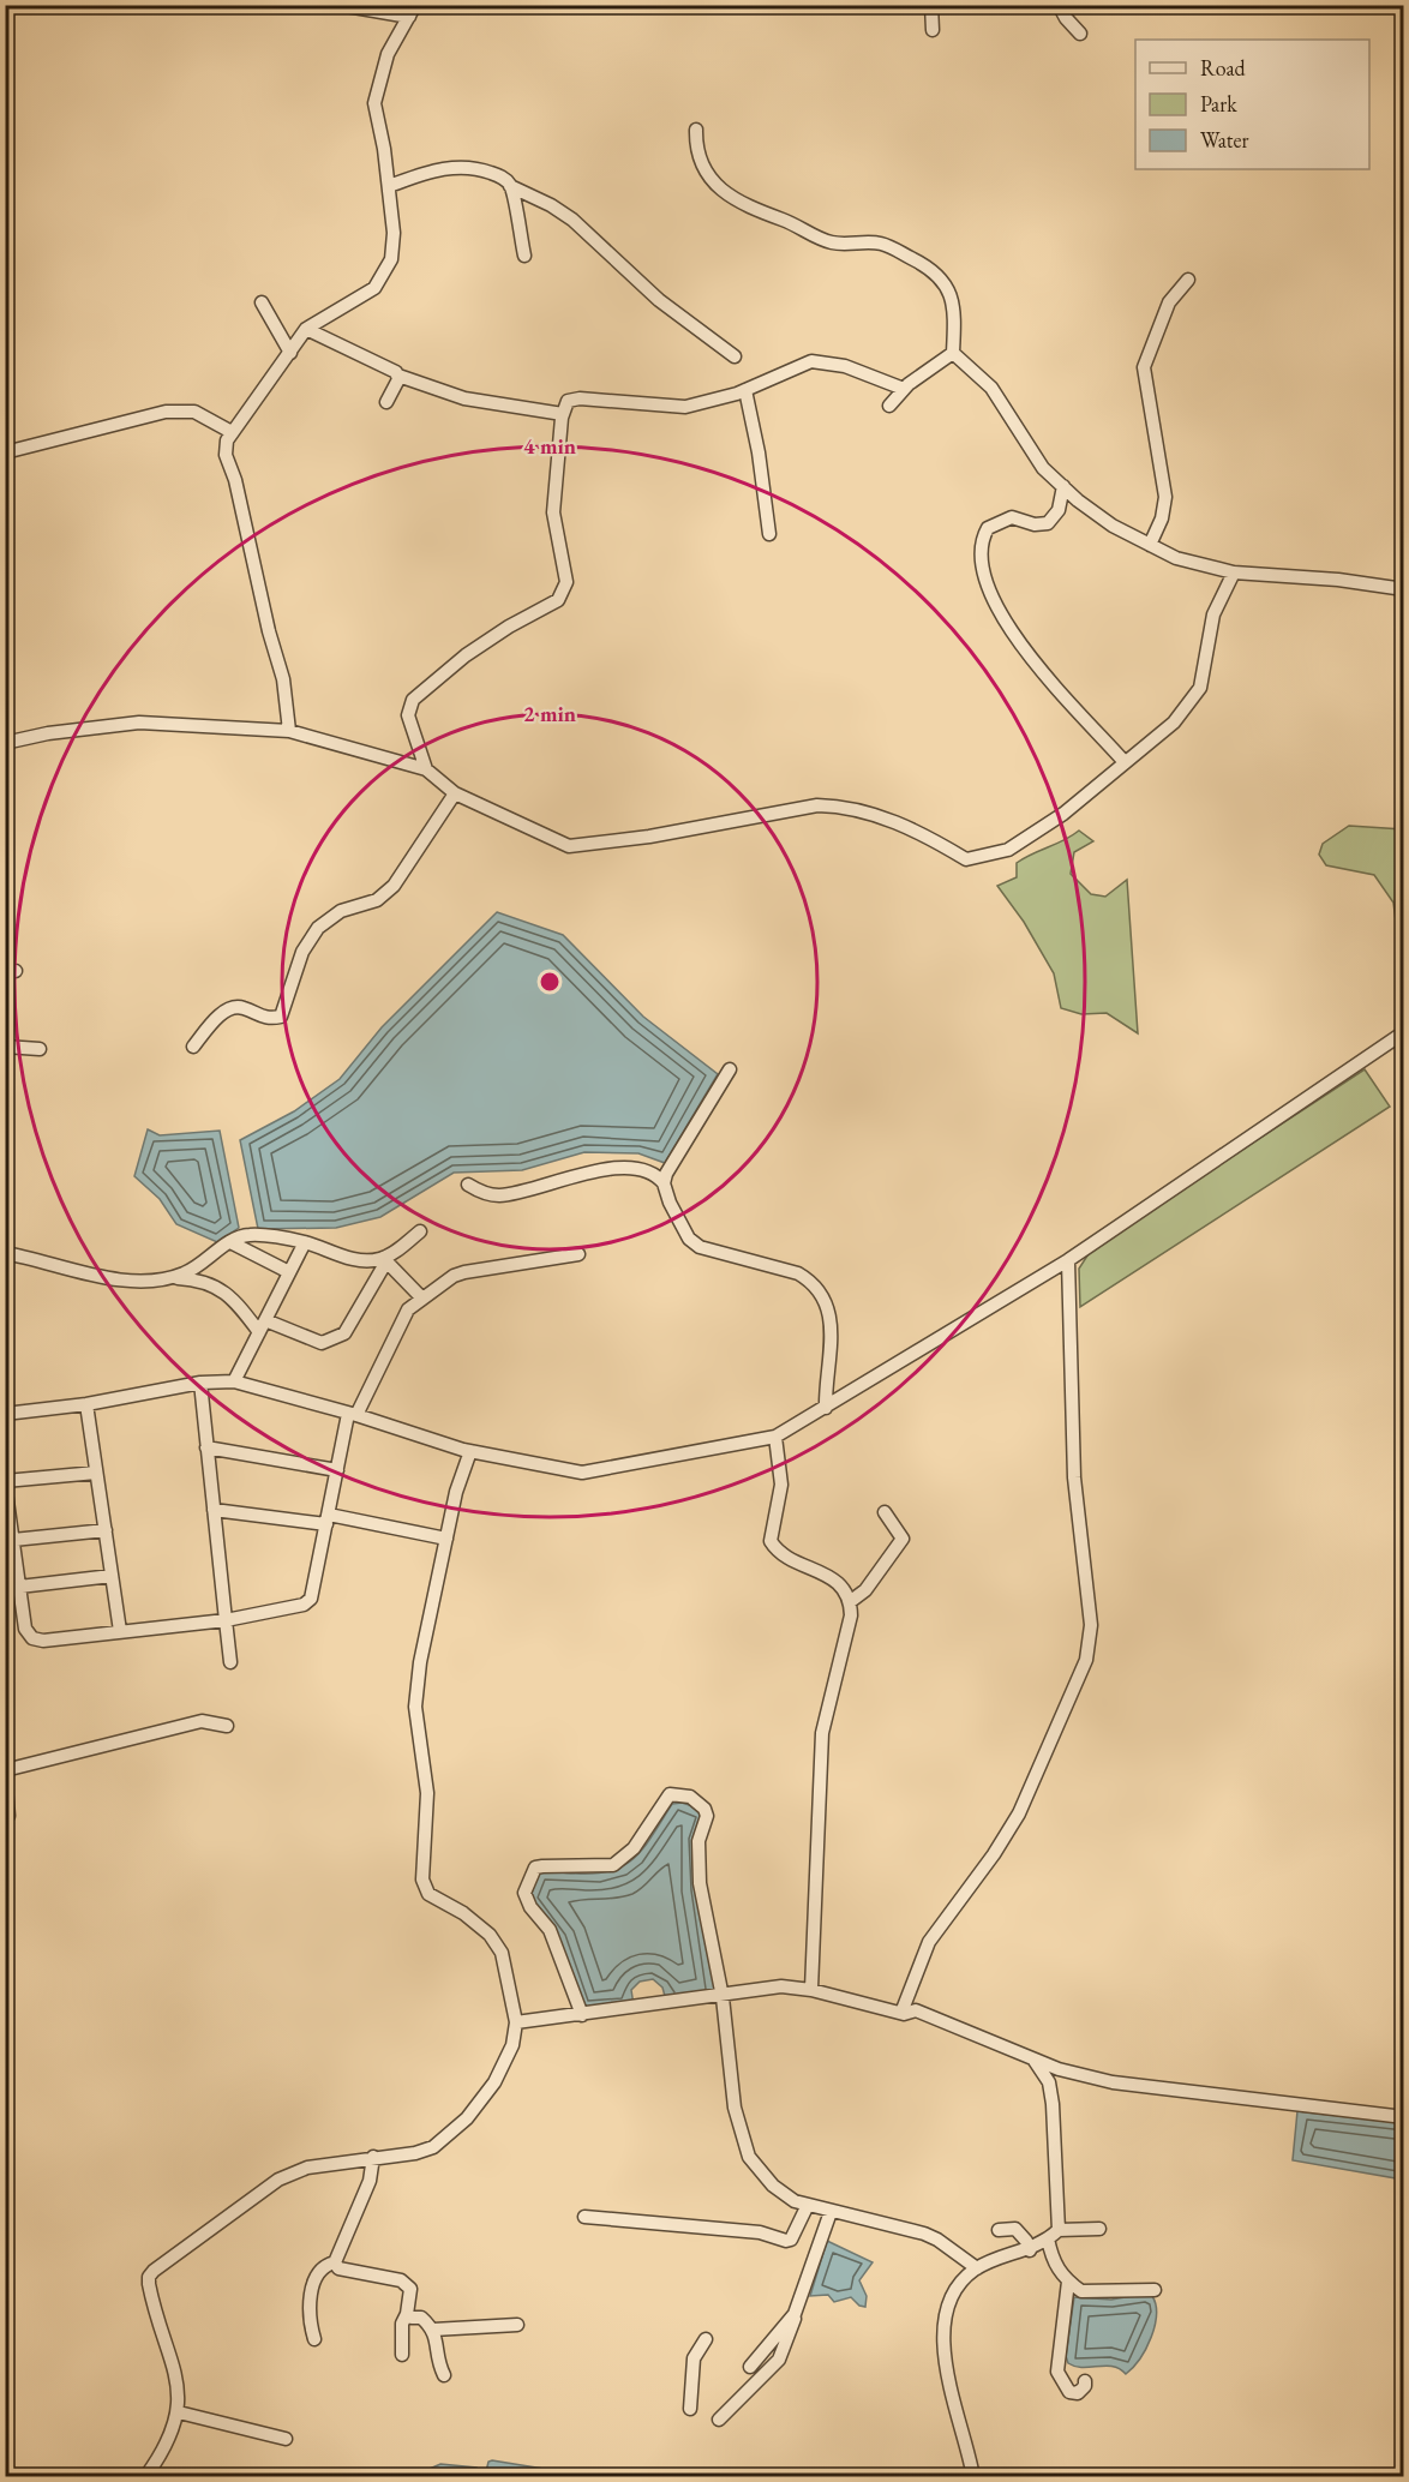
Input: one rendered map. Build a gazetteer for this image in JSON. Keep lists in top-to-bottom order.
{
  "legend": ["Road", "Park", "Water"],
  "rings": ["4 min", "2 min"]
}
